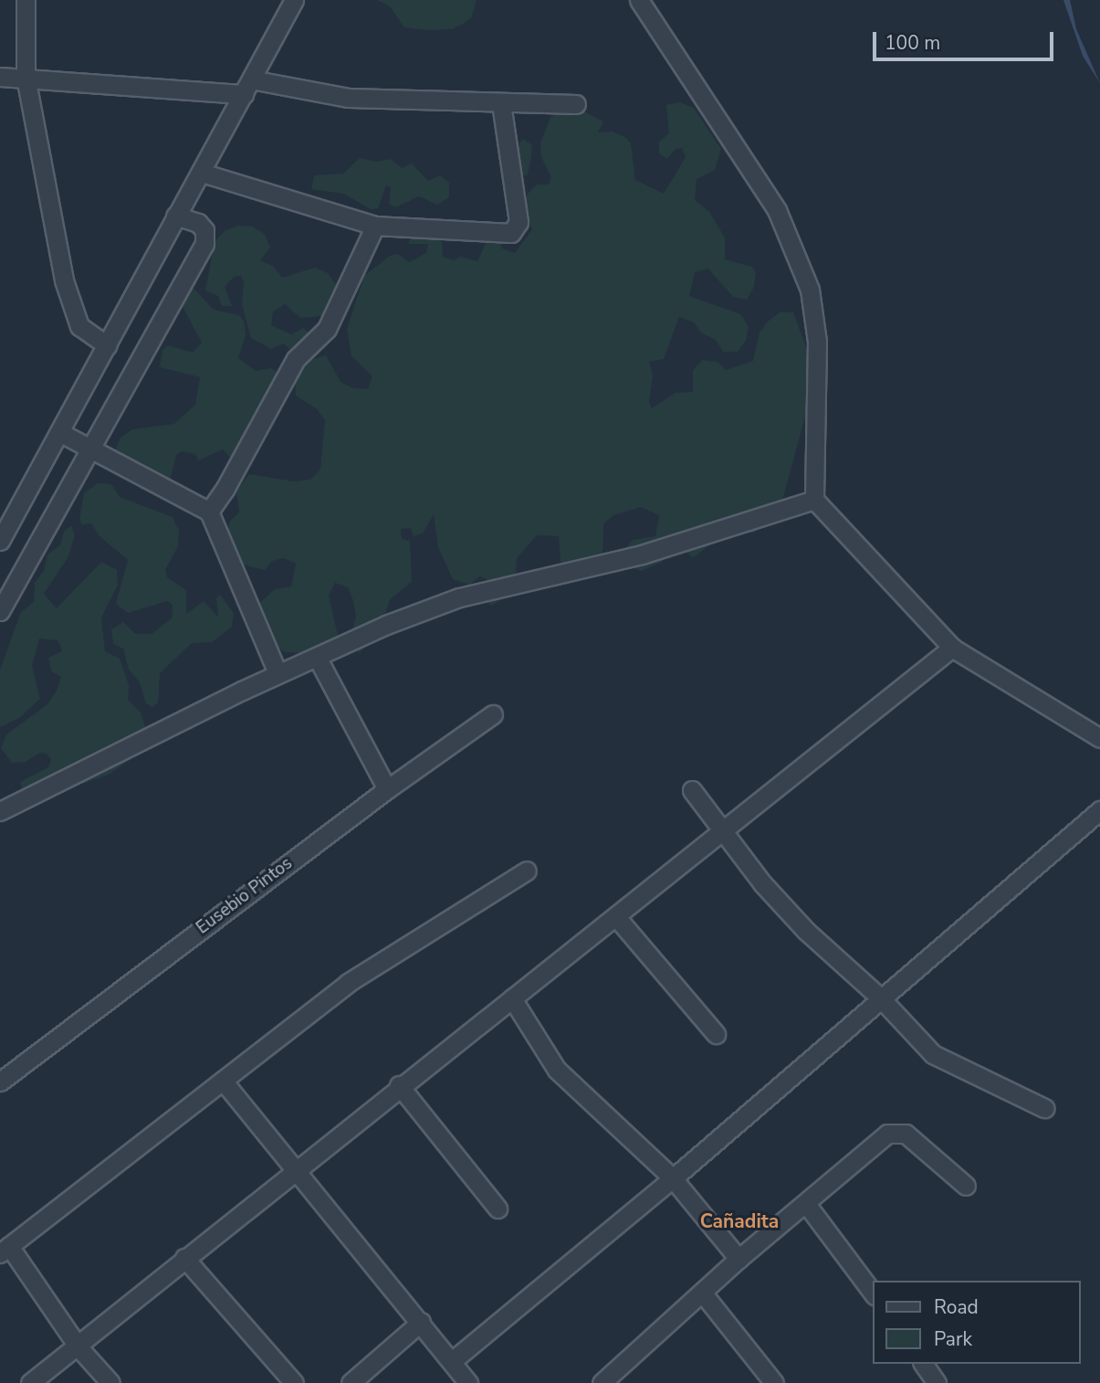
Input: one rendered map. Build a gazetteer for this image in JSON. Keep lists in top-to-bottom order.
{
  "streets": {
    "street": ["Eusebio Pintos"]
  },
  "districts": ["Cañadita"],
  "legend": ["Road", "Park"],
  "scale_bar": "100 m"
}
